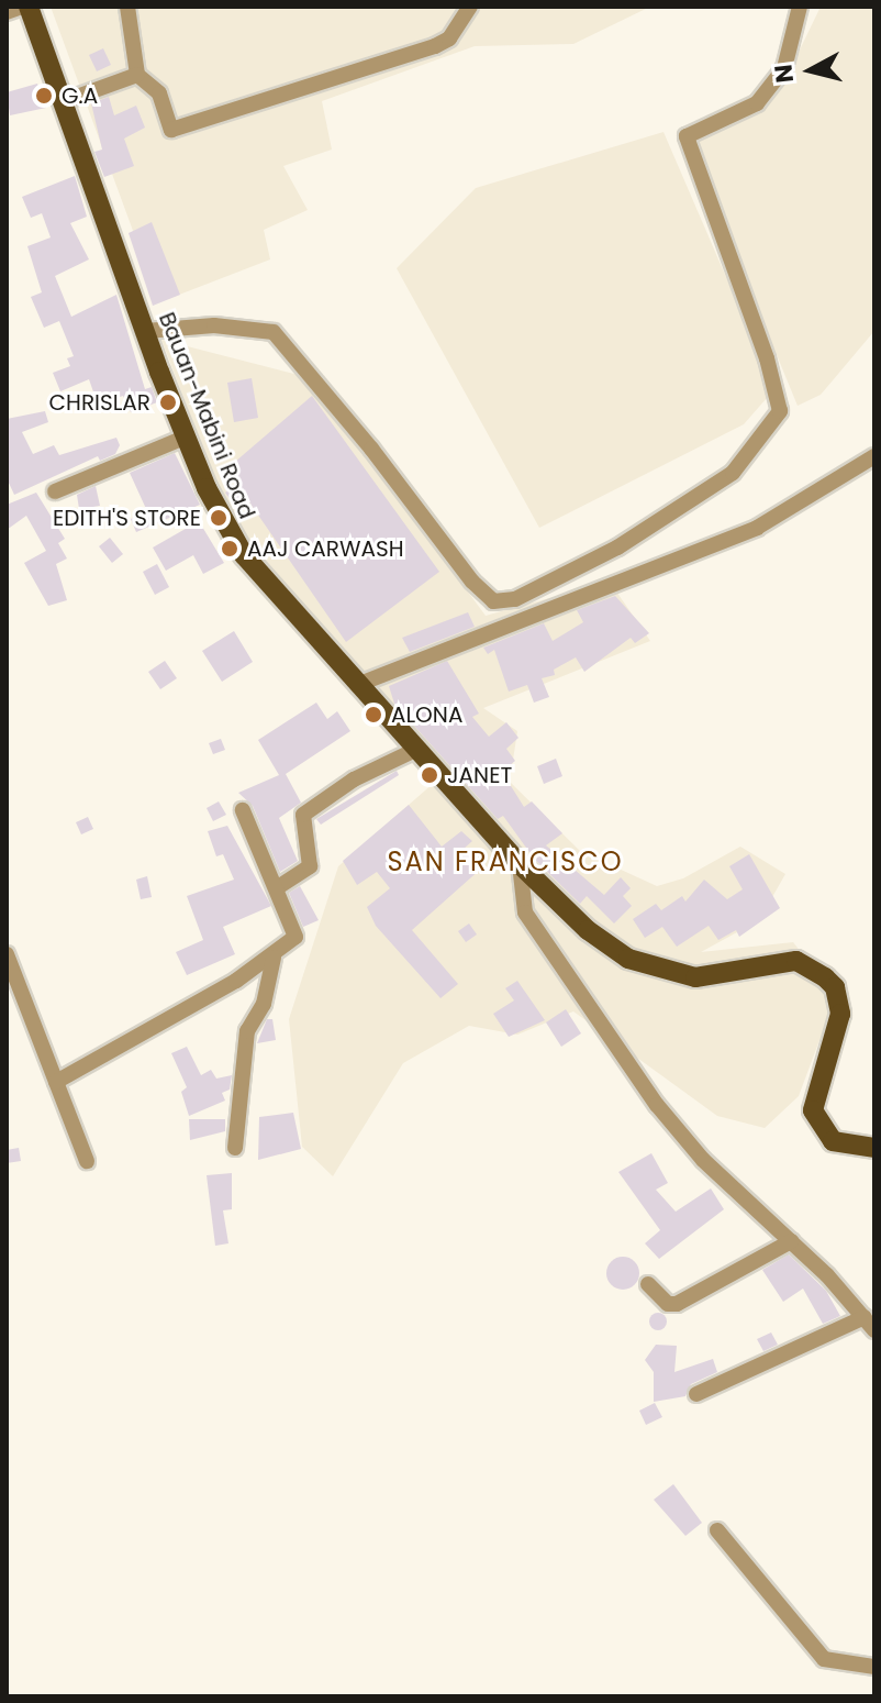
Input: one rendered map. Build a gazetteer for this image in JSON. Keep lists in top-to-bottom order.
{
  "streets": {
    "main road": ["Bauan-Mabini Road"]
  },
  "districts": ["SAN FRANCISCO"],
  "places": [
    "G.A",
    "CHRISLAR",
    "EDITH'S STORE",
    "AAJ CARWASH",
    "ALONA",
    "JANET"
  ],
  "north": "left"
}
